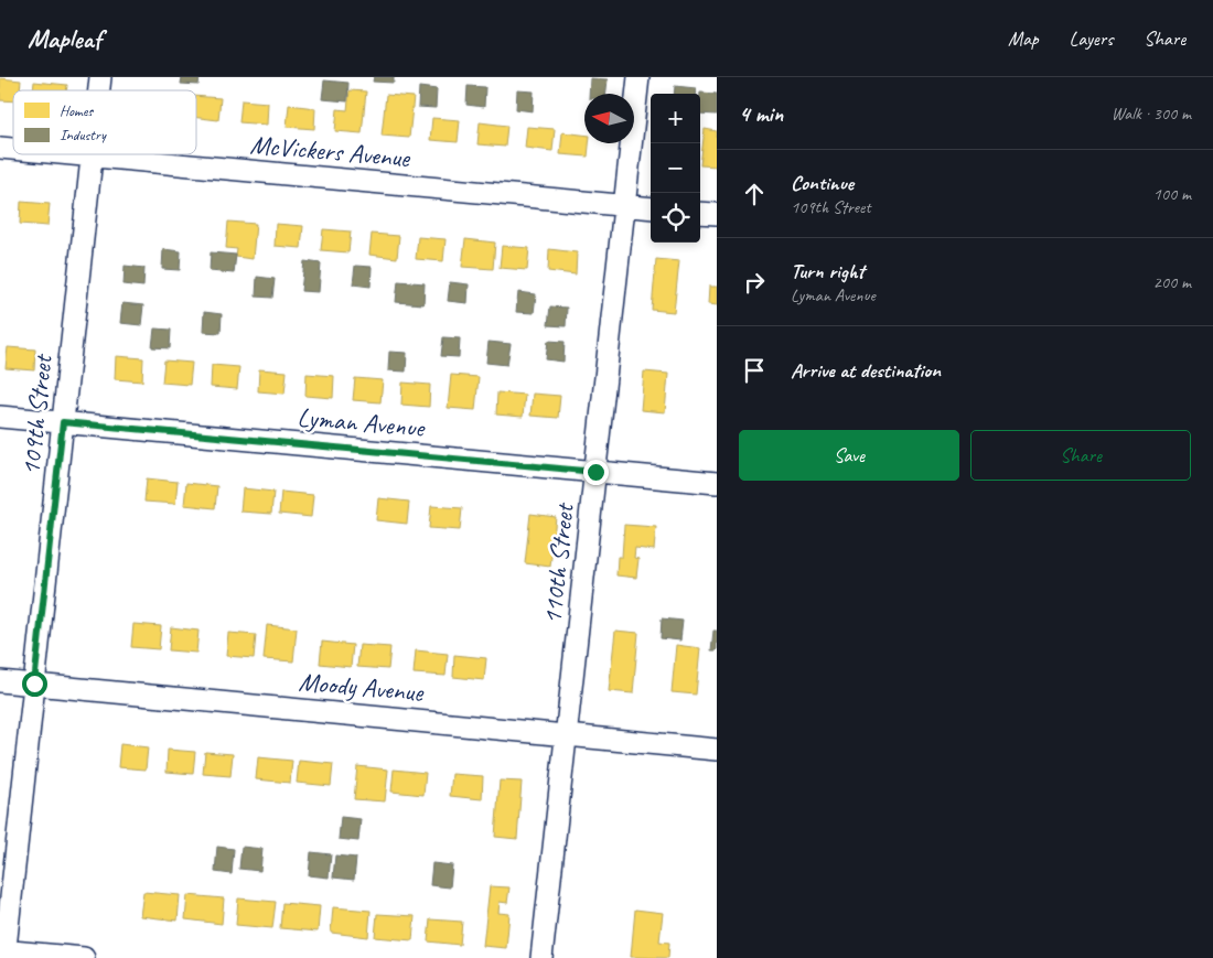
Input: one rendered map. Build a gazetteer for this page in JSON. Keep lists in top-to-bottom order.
{
  "streets": {
    "street": [
      "McVickers Avenue",
      "109th Street",
      "Lyman Avenue",
      "110th Street",
      "Moody Avenue"
    ]
  },
  "crossings": [
    ["McVickers Avenue", "109th Street"],
    ["McVickers Avenue", "110th Street"],
    ["109th Street", "Lyman Avenue"],
    ["109th Street", "Moody Avenue"],
    ["Lyman Avenue", "110th Street"],
    ["110th Street", "Moody Avenue"]
  ],
  "legend": ["Homes", "Industry"],
  "north": "left",
  "page": {
    "header": "Mapleaf",
    "nav": ["Map", "Layers", "Share"],
    "heading": ["4 min", "Walk · 300 m"],
    "map_buttons": ["+", "−"],
    "list": [
      ["Continue", "109th Street", "100 m"],
      ["Turn right", "Lyman Avenue", "200 m"],
      "Arrive at destination"
    ],
    "buttons": ["Save", "Share"]
  }
}
